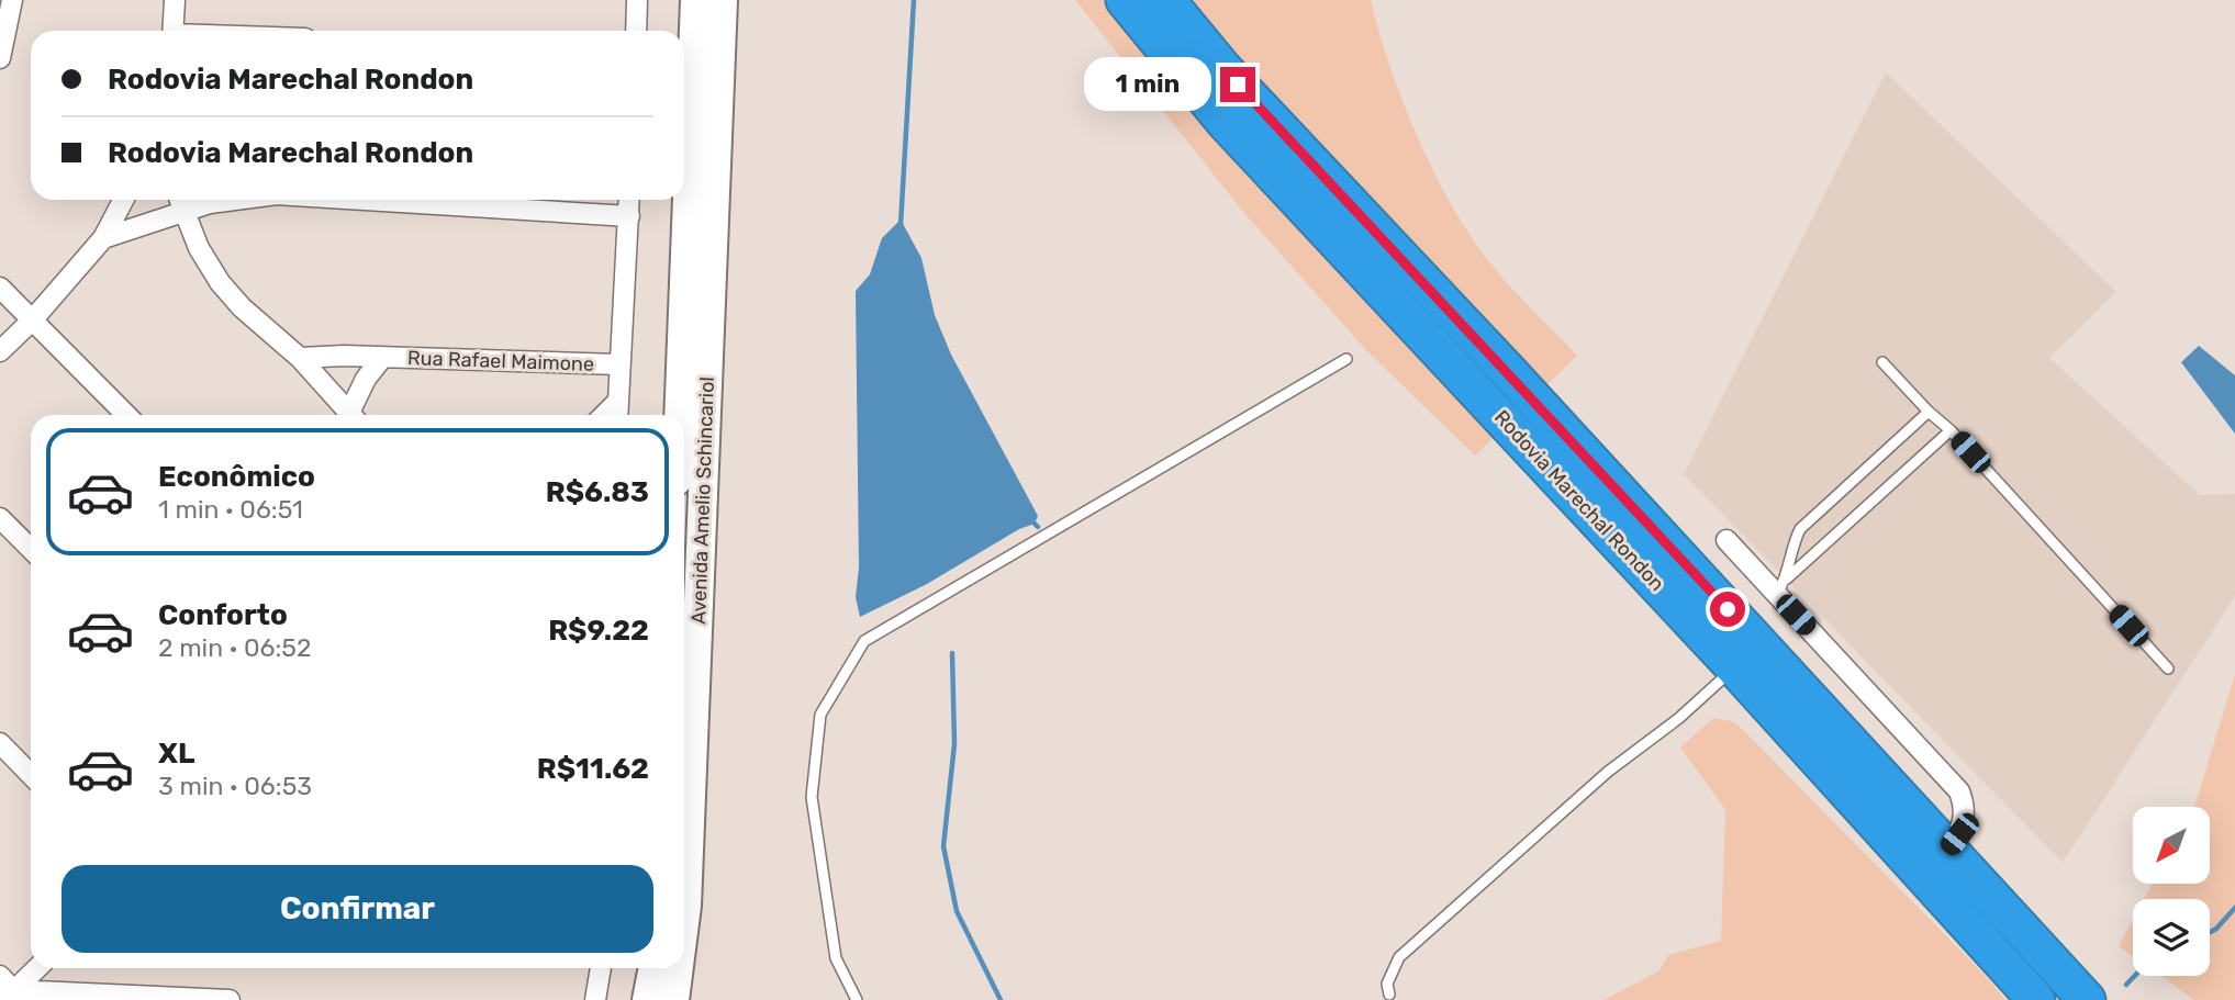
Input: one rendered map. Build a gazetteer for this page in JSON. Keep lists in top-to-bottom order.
{
  "streets": {
    "highway": ["Rodovia Marechal Rondon"],
    "main road": ["Avenida Amelio Schincariol"],
    "street": ["Rua Rafael Maimone"]
  },
  "north": "bottom left",
  "page": {
    "banner": ["Rodovia Marechal Rondon", "Rodovia Marechal Rondon"],
    "bubble": "1 min",
    "list": [
      {
        "name": "Econômico",
        "note": "1 min · 06:51",
        "value": "R$6.83"
      },
      {
        "name": "Conforto",
        "note": "2 min · 06:52",
        "value": "R$9.22"
      },
      {
        "name": "XL",
        "note": "3 min · 06:53",
        "value": "R$11.62"
      }
    ],
    "buttons": "Confirmar"
  }
}
